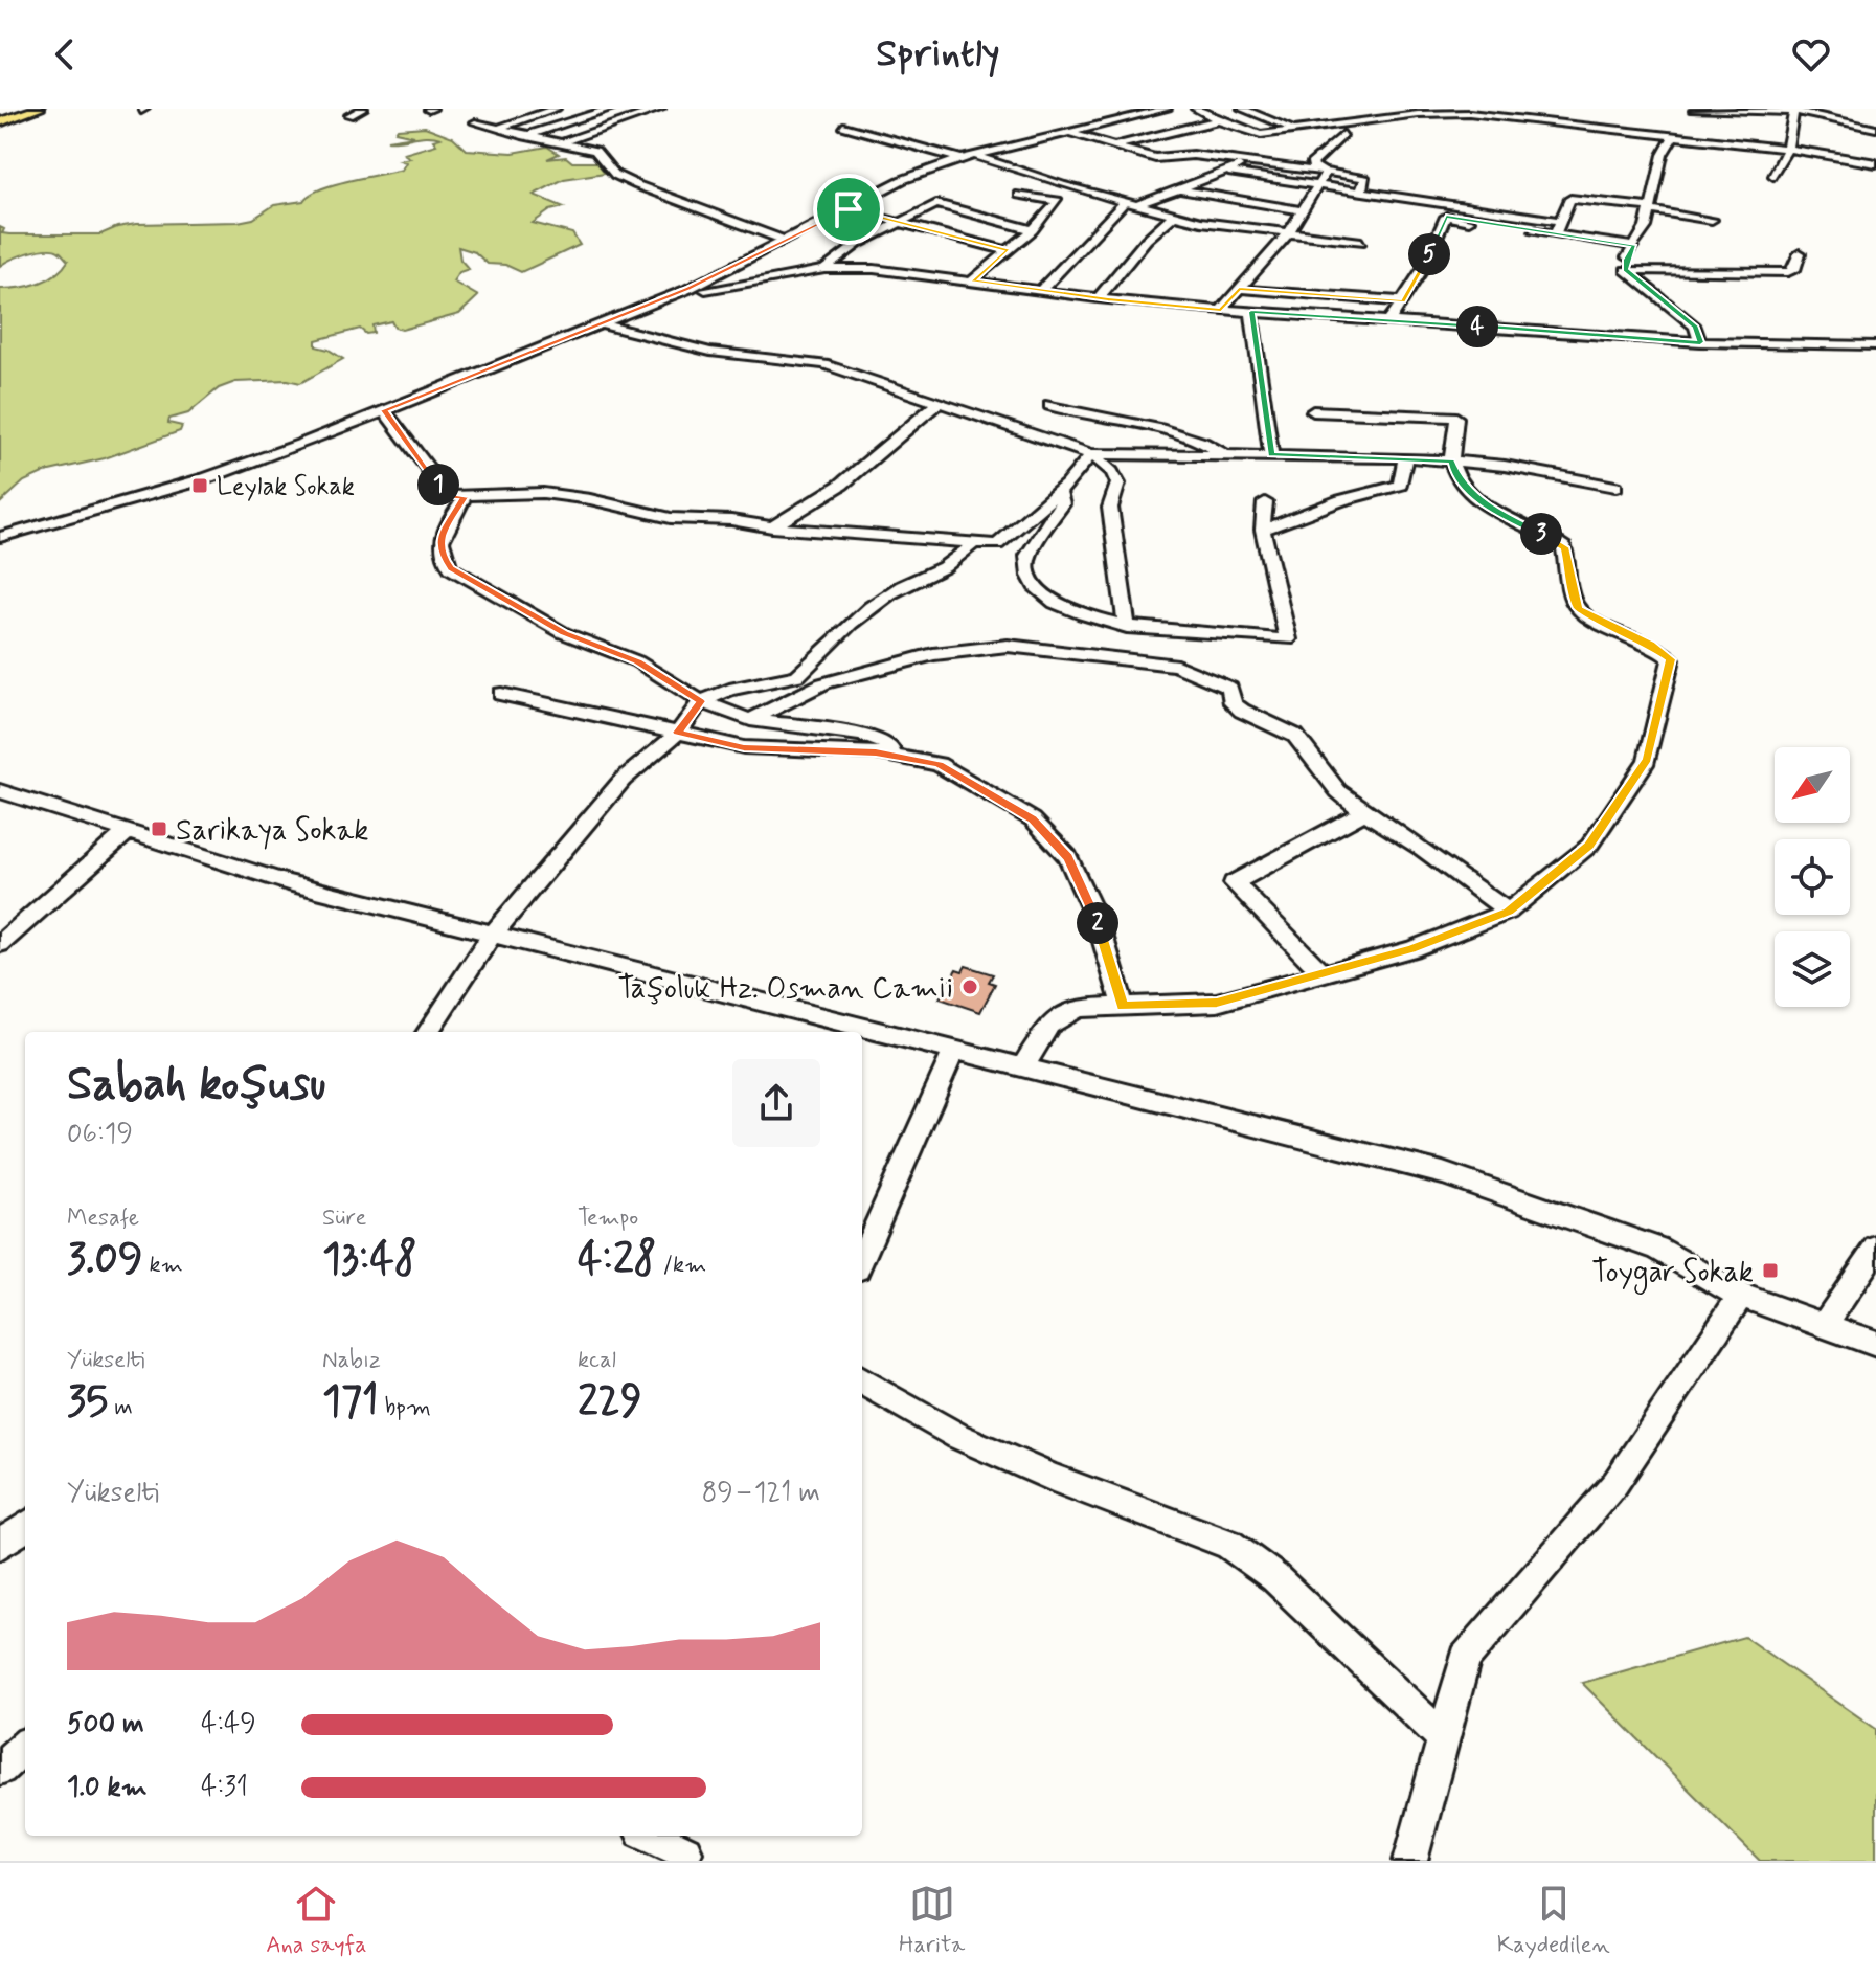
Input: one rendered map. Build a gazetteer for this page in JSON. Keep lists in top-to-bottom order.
{
  "places": {
    "transit": ["Leylak Sokak", "Sarikaya Sokak", "Toygar Sokak"],
    "other": ["Taşoluk Hz. Osman Camii"]
  },
  "north": "bottom left",
  "page": {
    "header": "Sprintly",
    "pins": [
      "5",
      "4",
      "1",
      "3",
      "2"
    ],
    "heading": ["Sabah koşusu", "06:19"],
    "stats": [
      ["Mesafe", "3.09 km"],
      ["Süre", "13:48"],
      ["Tempo", "4:28 /km"],
      ["Yükselti", "35 m"],
      ["Nabız", "171 bpm"],
      ["kcal", "229"]
    ],
    "chart": ["Yükselti", "89–121 m"],
    "list": [
      {
        "name": "500 m",
        "note": "4:49"
      },
      {
        "name": "1.0 km",
        "note": "4:31"
      }
    ],
    "tabs": ["Ana sayfa", "Harita", "Kaydedilen"]
  }
}
